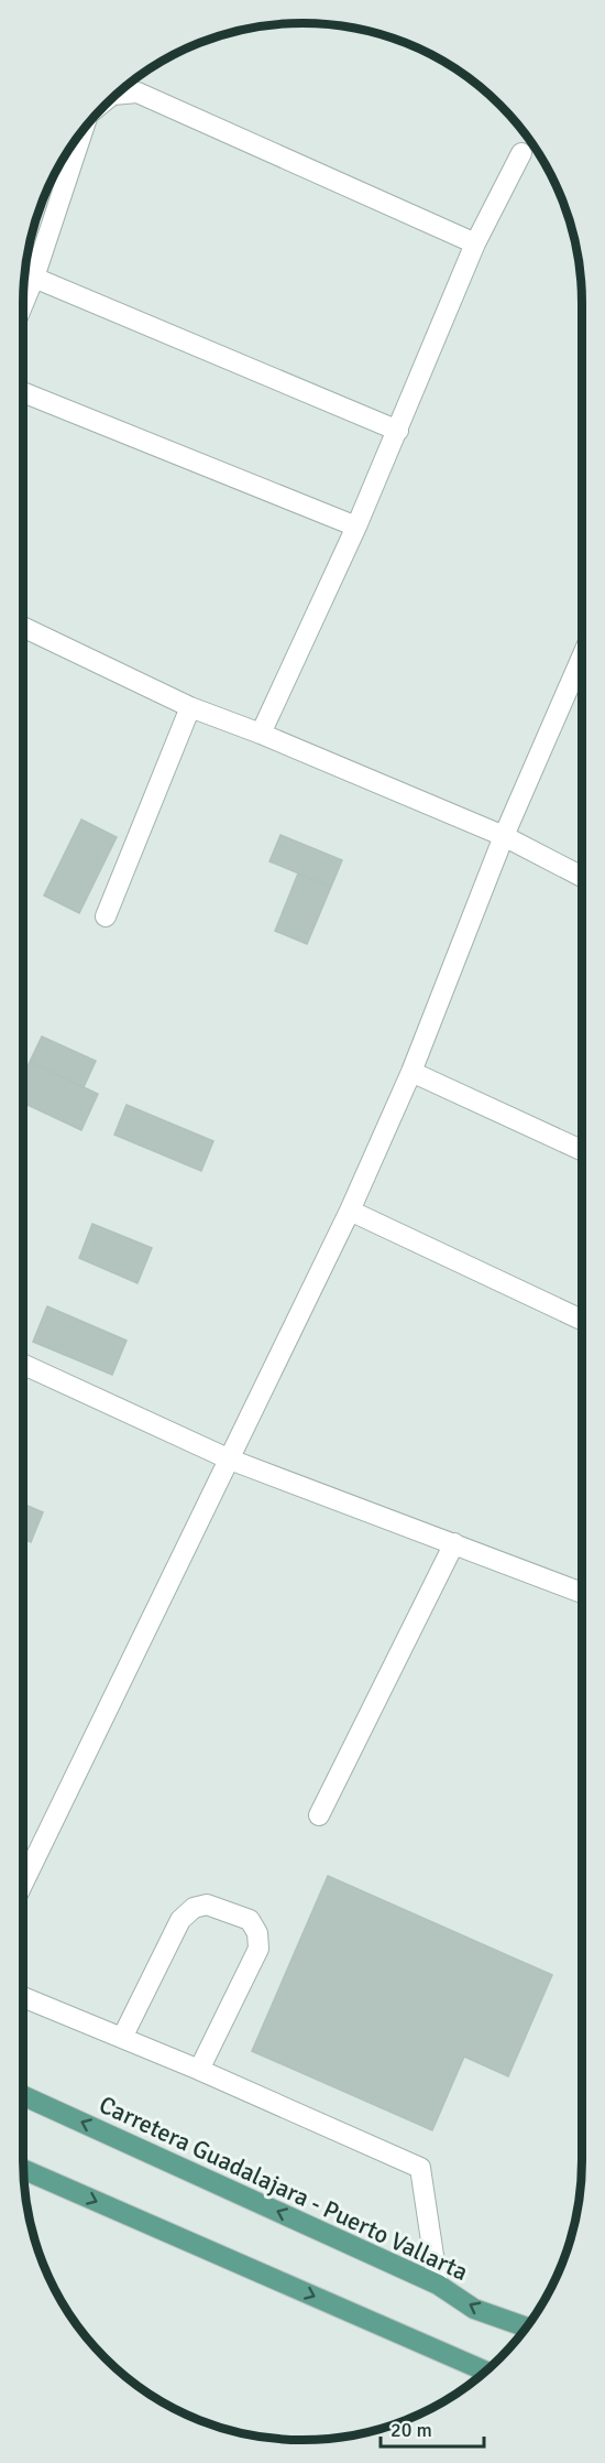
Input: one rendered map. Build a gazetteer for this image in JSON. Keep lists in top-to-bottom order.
{
  "streets": {
    "main road": ["Carretera Guadalajara - Puerto Vallarta"]
  },
  "scale_bar": "20 m"
}
